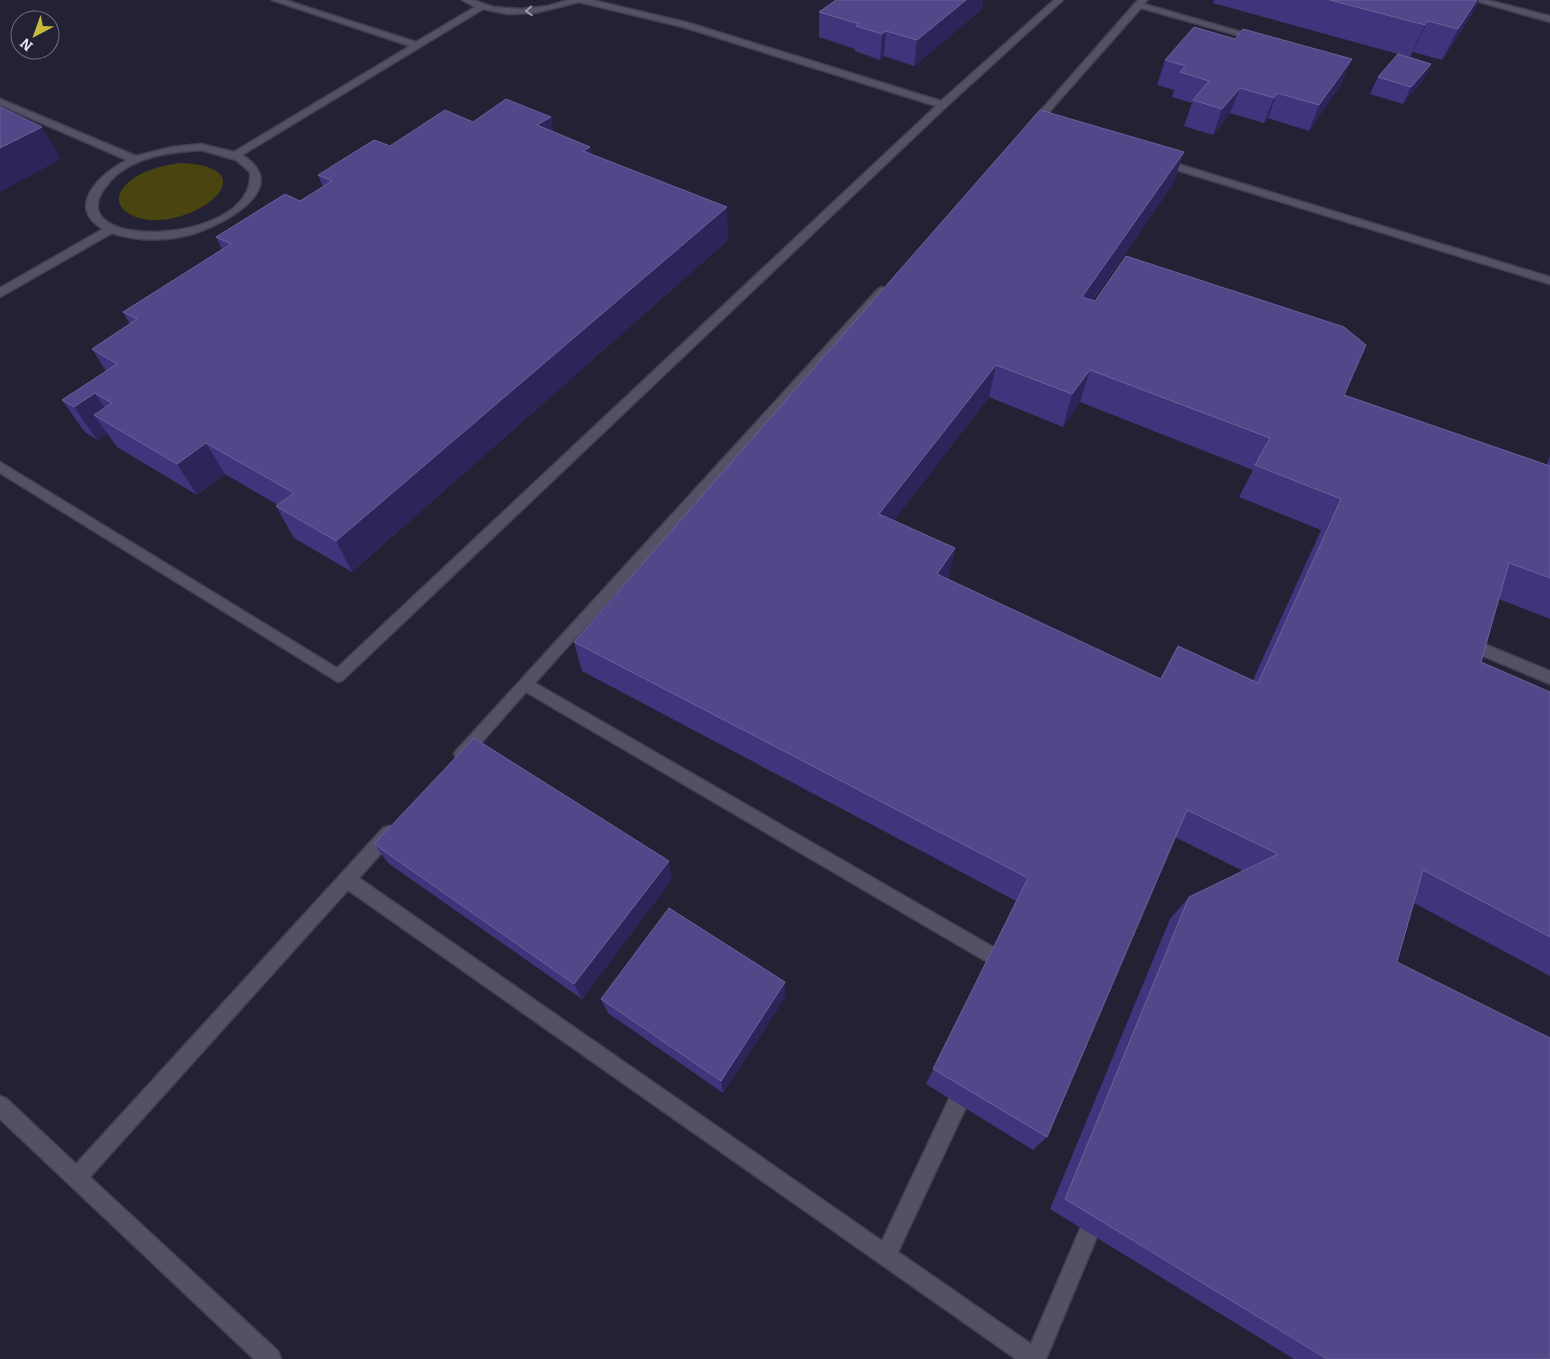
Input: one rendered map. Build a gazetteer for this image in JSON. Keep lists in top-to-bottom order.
{
  "north": "bottom left"
}
